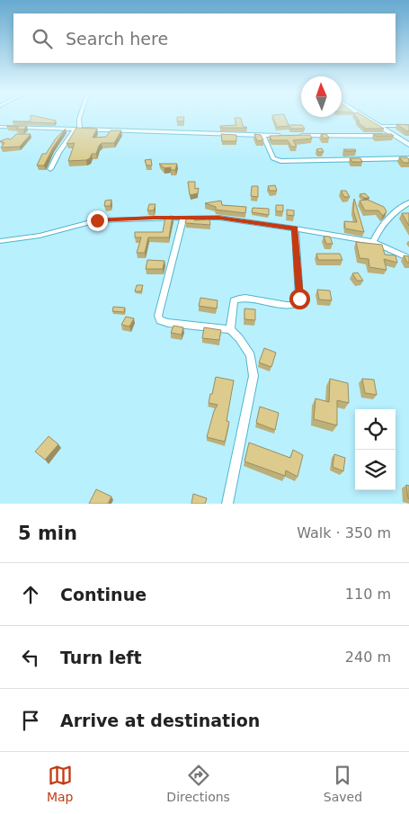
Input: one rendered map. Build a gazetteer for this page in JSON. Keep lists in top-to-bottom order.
{
  "north": "top",
  "page": {
    "search": "Search here",
    "heading": ["5 min", "Walk · 350 m"],
    "list": [
      ["Continue", "110 m"],
      ["Turn left", "240 m"],
      "Arrive at destination"
    ],
    "nav": ["Map", "Directions", "Saved"]
  }
}
